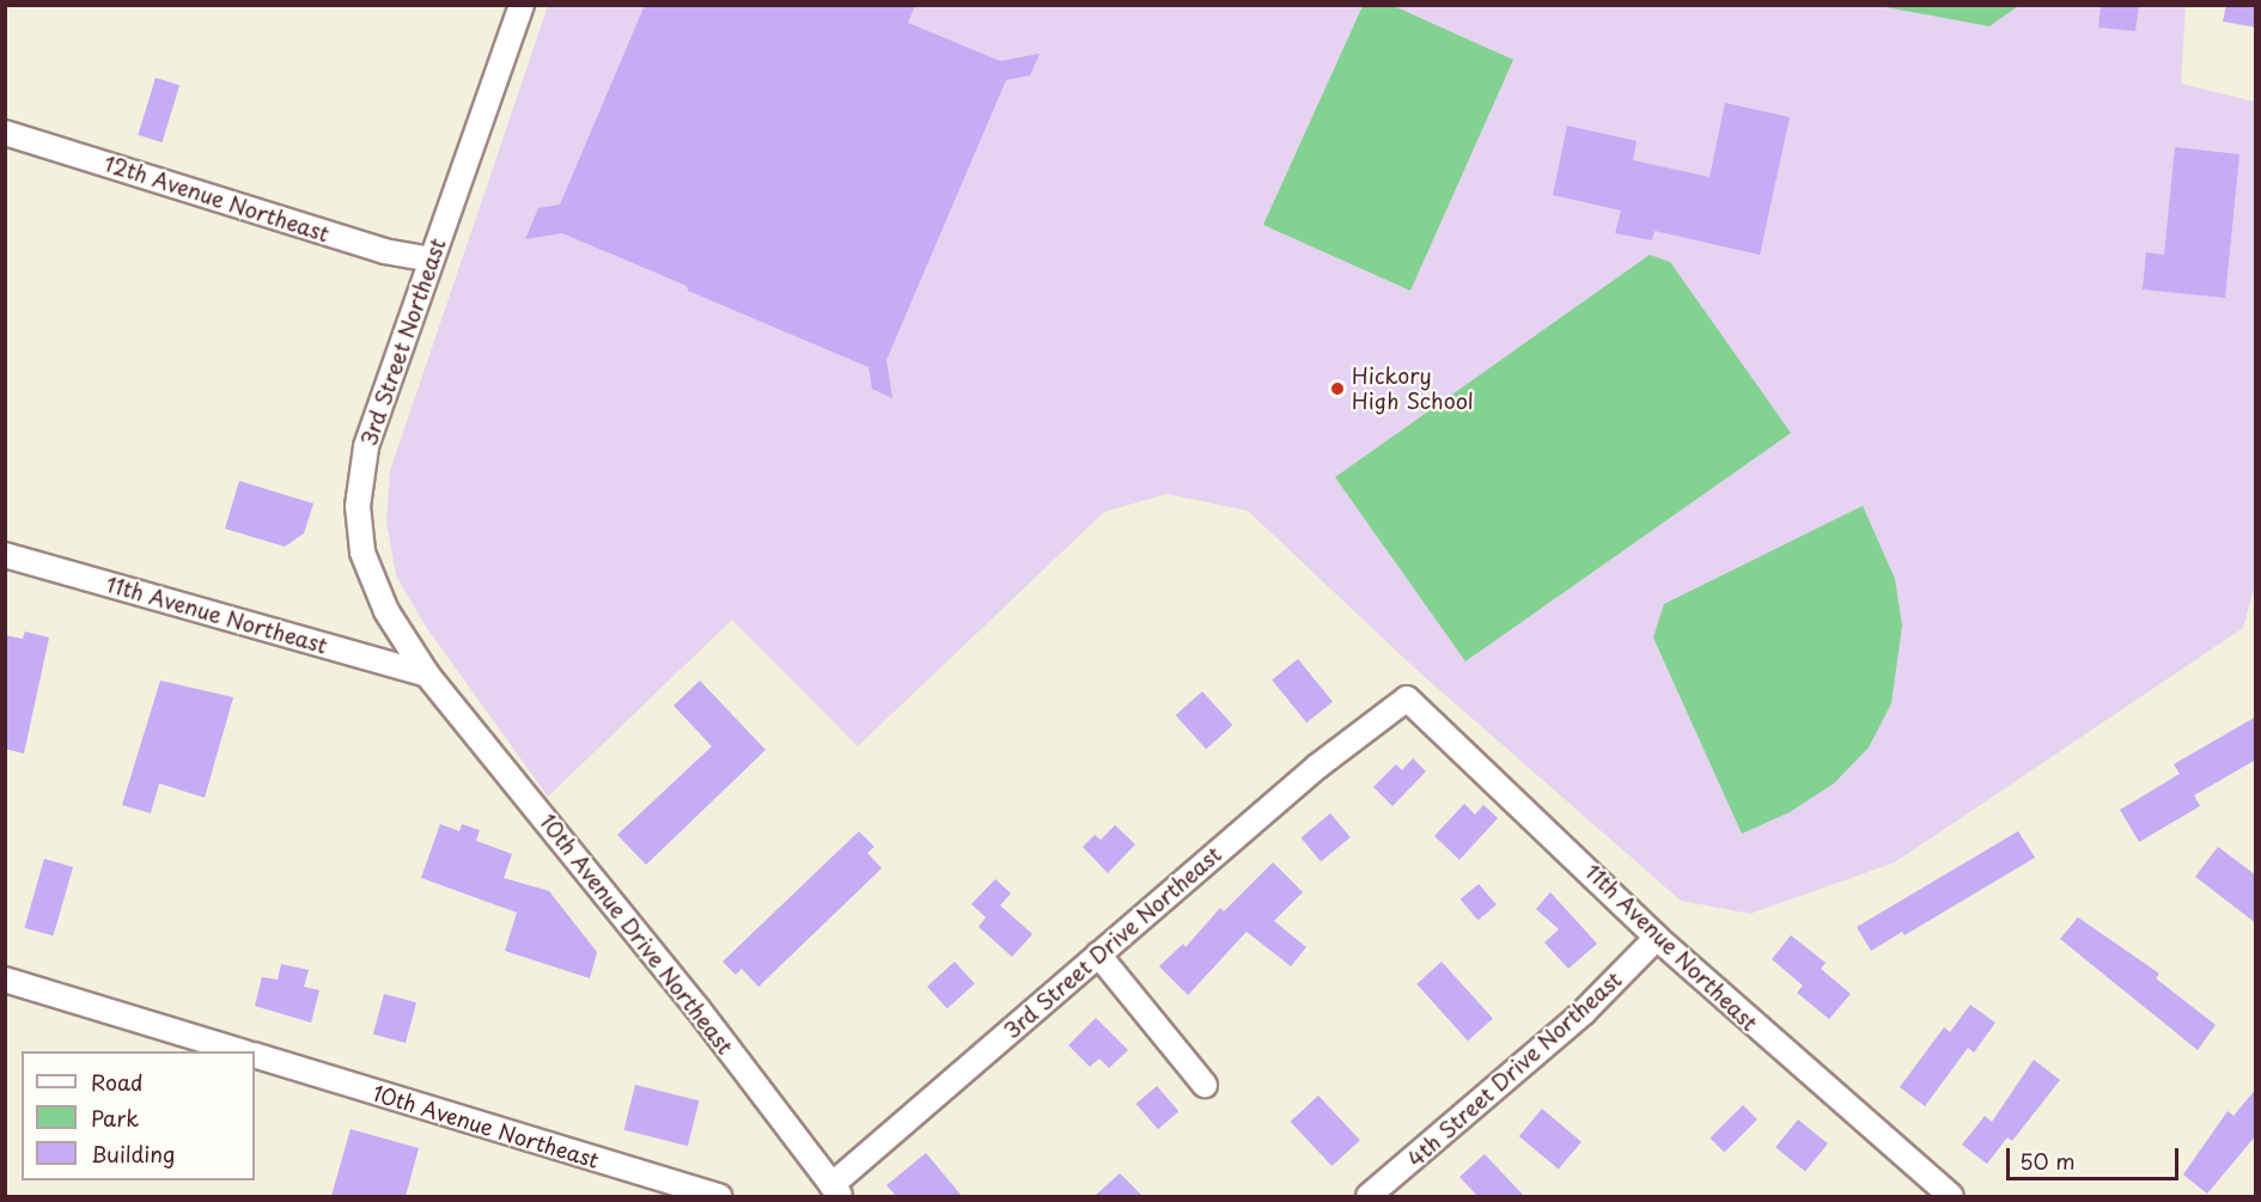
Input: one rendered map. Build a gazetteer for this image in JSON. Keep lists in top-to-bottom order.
{
  "streets": {
    "street": [
      "12th Avenue Northeast",
      "3rd Street Northeast",
      "11th Avenue Northeast",
      "10th Avenue Drive Northeast",
      "3rd Street Drive Northeast",
      "4th Street Drive Northeast",
      "10th Avenue Northeast"
    ]
  },
  "crossings": [
    ["12th Avenue Northeast", "3rd Street Northeast"],
    ["3rd Street Northeast", "11th Avenue Northeast"],
    ["3rd Street Northeast", "10th Avenue Drive Northeast"],
    ["11th Avenue Northeast", "10th Avenue Drive Northeast"],
    ["11th Avenue Northeast", "3rd Street Drive Northeast"],
    ["11th Avenue Northeast", "4th Street Drive Northeast"],
    ["10th Avenue Drive Northeast", "3rd Street Drive Northeast"]
  ],
  "places": ["Hickory High School"],
  "legend": ["Road", "Park", "Building"],
  "scale_bar": "50 m"
}
